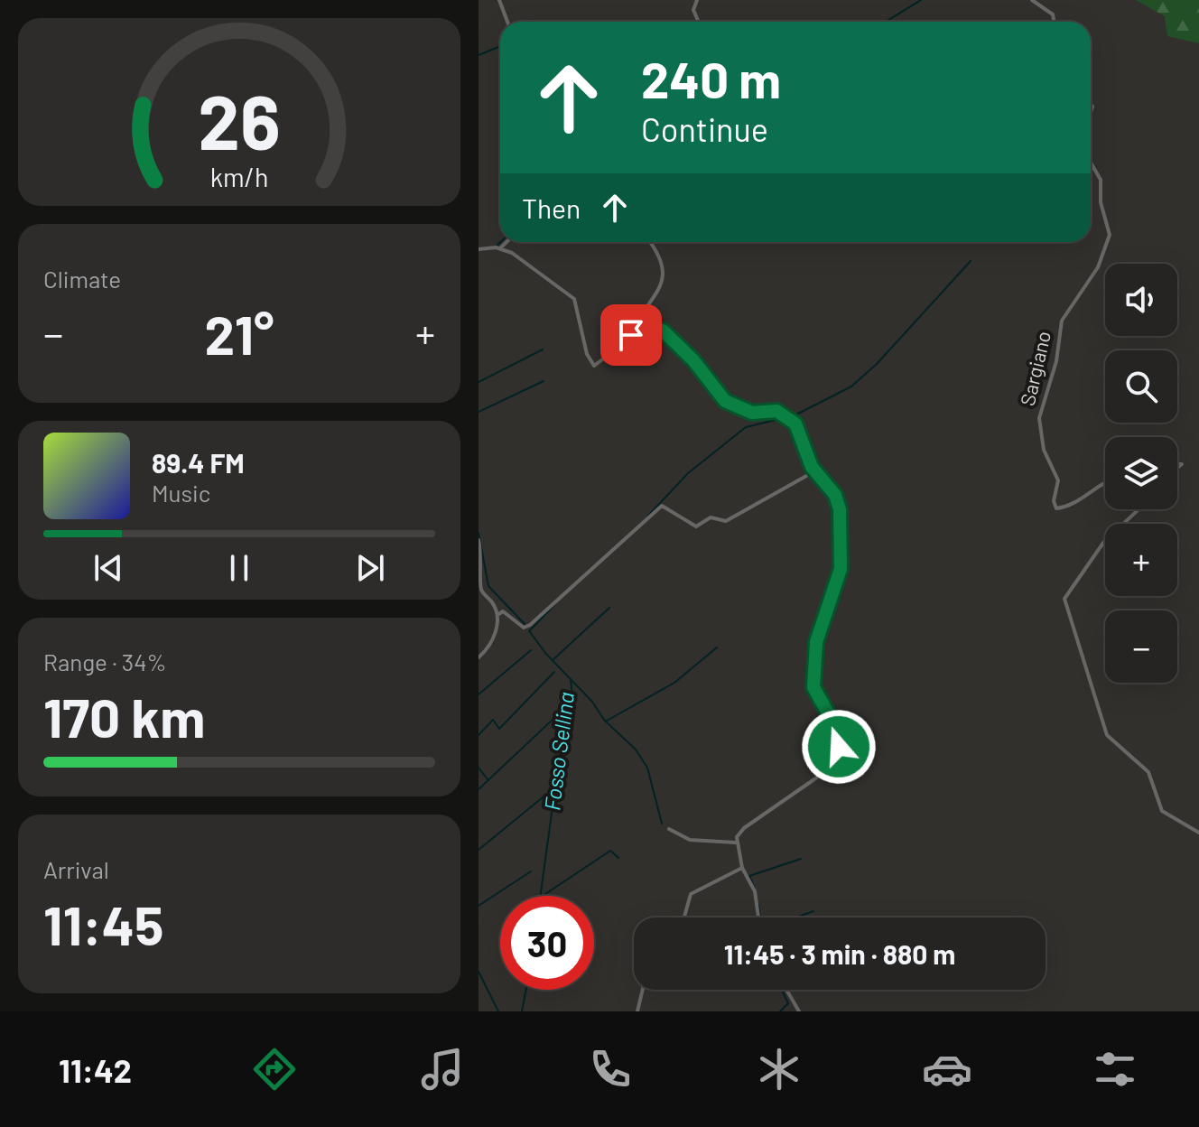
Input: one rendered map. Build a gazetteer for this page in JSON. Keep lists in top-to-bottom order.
{
  "streets": {
    "street": ["Sargiano"]
  },
  "water": ["Fosso Sellina"],
  "page": {
    "turn": ["240 m", "Continue"],
    "then": "Then",
    "tile": [
      "Climate",
      ["Range · 34%", "170 km"],
      ["Arrival", "11:45"]
    ],
    "map_buttons": ["+", "−"],
    "heat": ["−", "21°", "+"],
    "song": ["89.4 FM", "Music"],
    "limit": "30",
    "trip": "11:45 · 3 min · 880 m",
    "tabs": "11:42",
    "gauge": ["26", "km/h"]
  }
}
